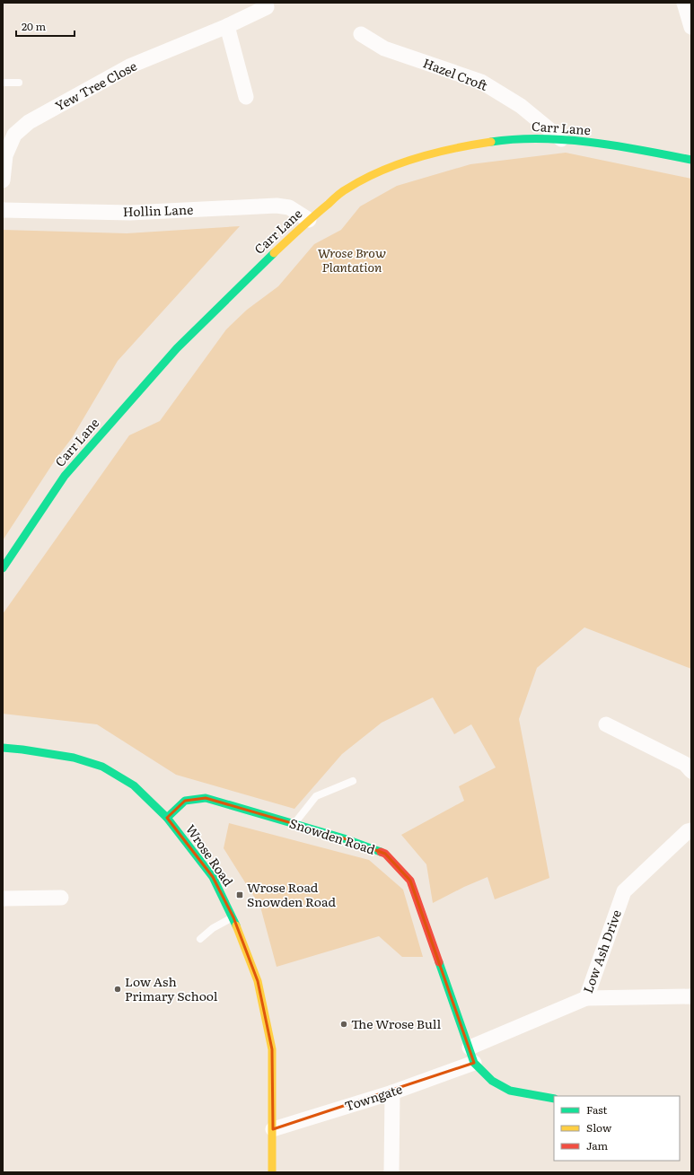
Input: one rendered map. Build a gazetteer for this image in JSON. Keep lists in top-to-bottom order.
{
  "streets": {
    "street": [
      "Hazel Croft",
      "Yew Tree Close",
      "Carr Lane",
      "Hollin Lane",
      "Snowden Road",
      "Wrose Road",
      "Low Ash Drive",
      "Towngate"
    ]
  },
  "crossings": [
    ["Hazel Croft", "Carr Lane"],
    ["Carr Lane", "Hollin Lane"],
    ["Snowden Road", "Wrose Road"],
    ["Snowden Road", "Low Ash Drive"],
    ["Snowden Road", "Towngate"],
    ["Wrose Road", "Towngate"]
  ],
  "parks": ["Wrose Brow Plantation"],
  "places": {
    "transit": ["Wrose Road Snowden Road"],
    "other": ["Low Ash Primary School", "The Wrose Bull"]
  },
  "legend": ["Fast", "Slow", "Jam"],
  "scale_bar": "20 m"
}
